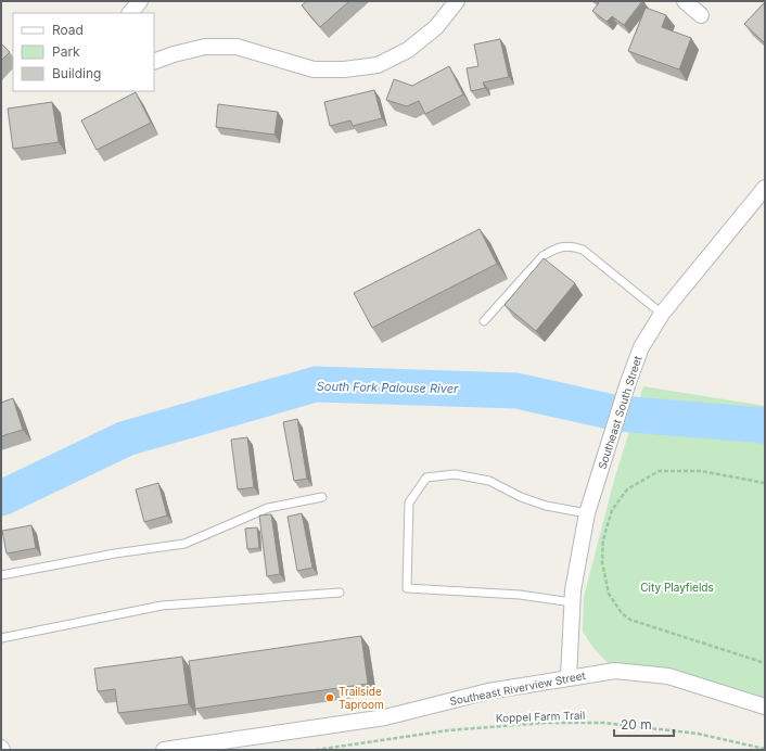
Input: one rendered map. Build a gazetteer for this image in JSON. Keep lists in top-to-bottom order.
{
  "streets": {
    "street": ["Southeast South Street", "Southeast Riverview Street"],
    "path": ["Koppel Farm Trail"]
  },
  "crossings": [
    ["Southeast South Street", "Southeast Riverview Street"]
  ],
  "water": ["South Fork Palouse River"],
  "parks": ["City Playfields"],
  "places": ["Trailside Taproom"],
  "legend": ["Road", "Park", "Building"],
  "scale_bar": "20 m"
}
